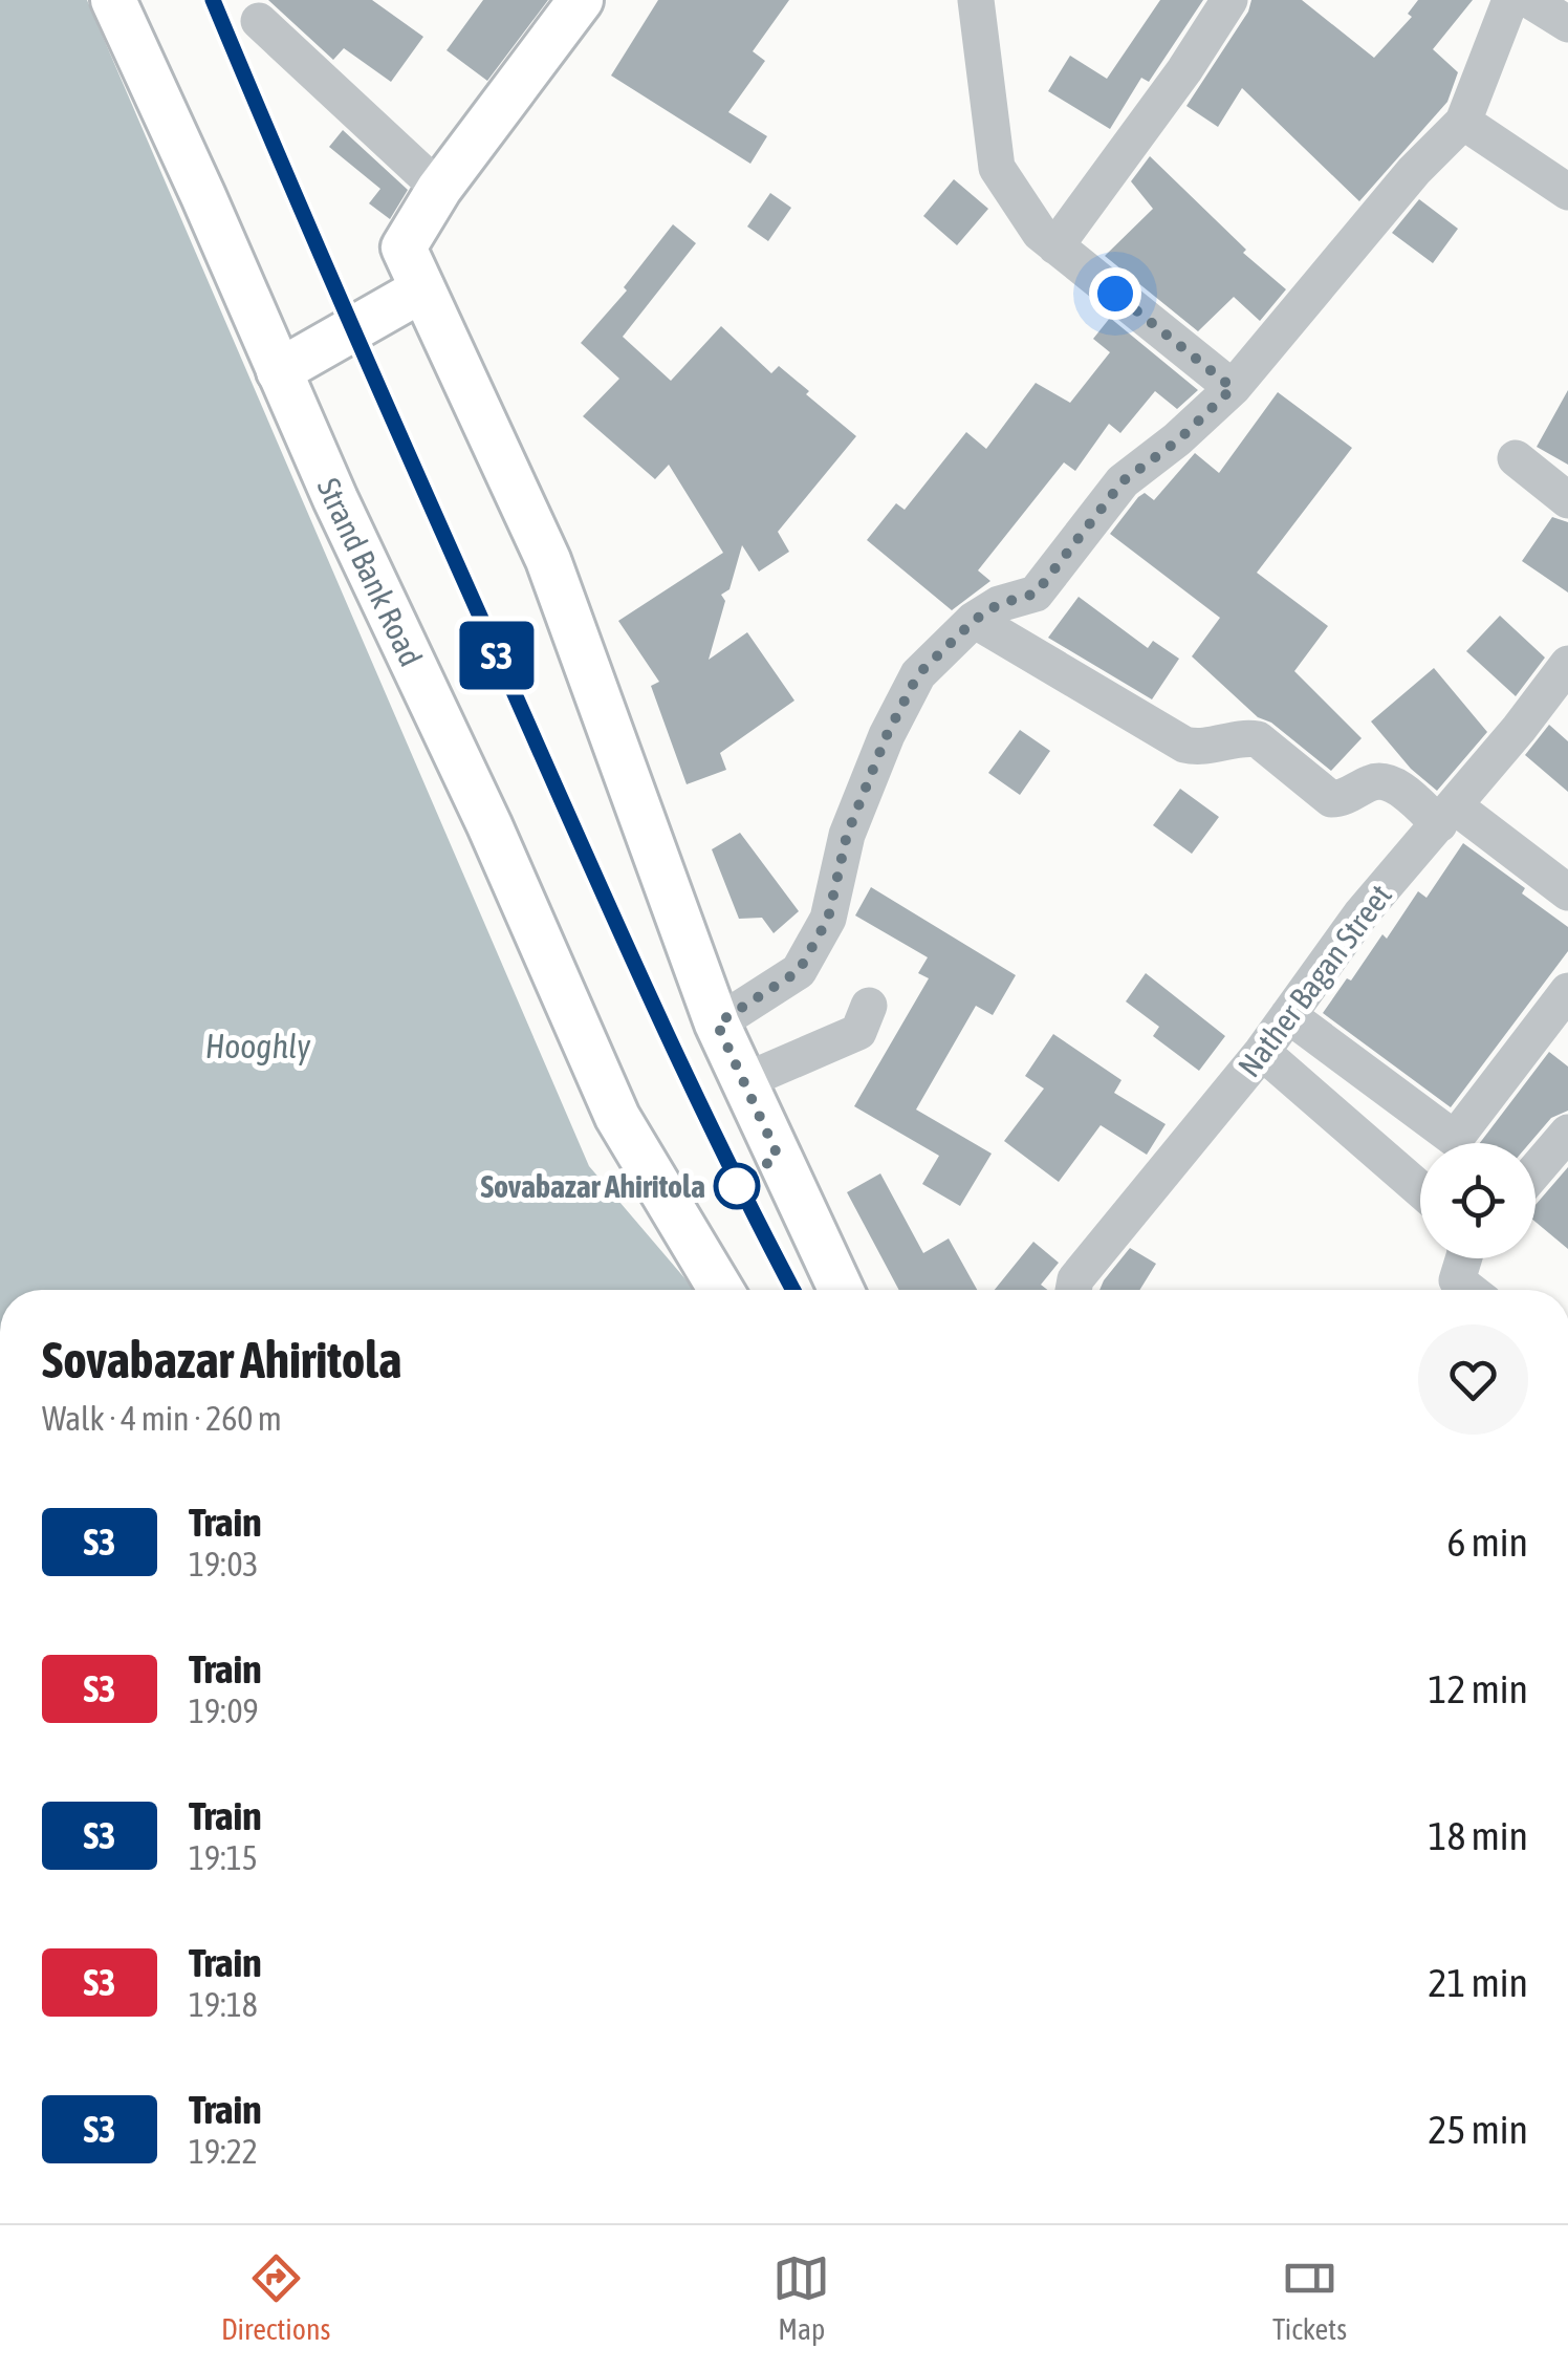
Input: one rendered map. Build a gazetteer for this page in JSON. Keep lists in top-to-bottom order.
{
  "streets": {
    "main road": ["Strand Bank Road"],
    "street": ["Nather Bagan Street"]
  },
  "water": ["Hooghly"],
  "places": ["Sovabazar Ahiritola"],
  "page": {
    "on_map": "S3",
    "heading": ["Sovabazar Ahiritola", "Walk · 4 min · 260 m"],
    "list": [
      {
        "mark": "S3",
        "name": "Train",
        "note": "19:03",
        "value": "6 min"
      },
      {
        "mark": "S3",
        "name": "Train",
        "note": "19:09",
        "value": "12 min"
      },
      {
        "mark": "S3",
        "name": "Train",
        "note": "19:15",
        "value": "18 min"
      },
      {
        "mark": "S3",
        "name": "Train",
        "note": "19:18",
        "value": "21 min"
      },
      {
        "mark": "S3",
        "name": "Train",
        "note": "19:22",
        "value": "25 min"
      }
    ],
    "tabs": ["Directions", "Map", "Tickets"]
  }
}
